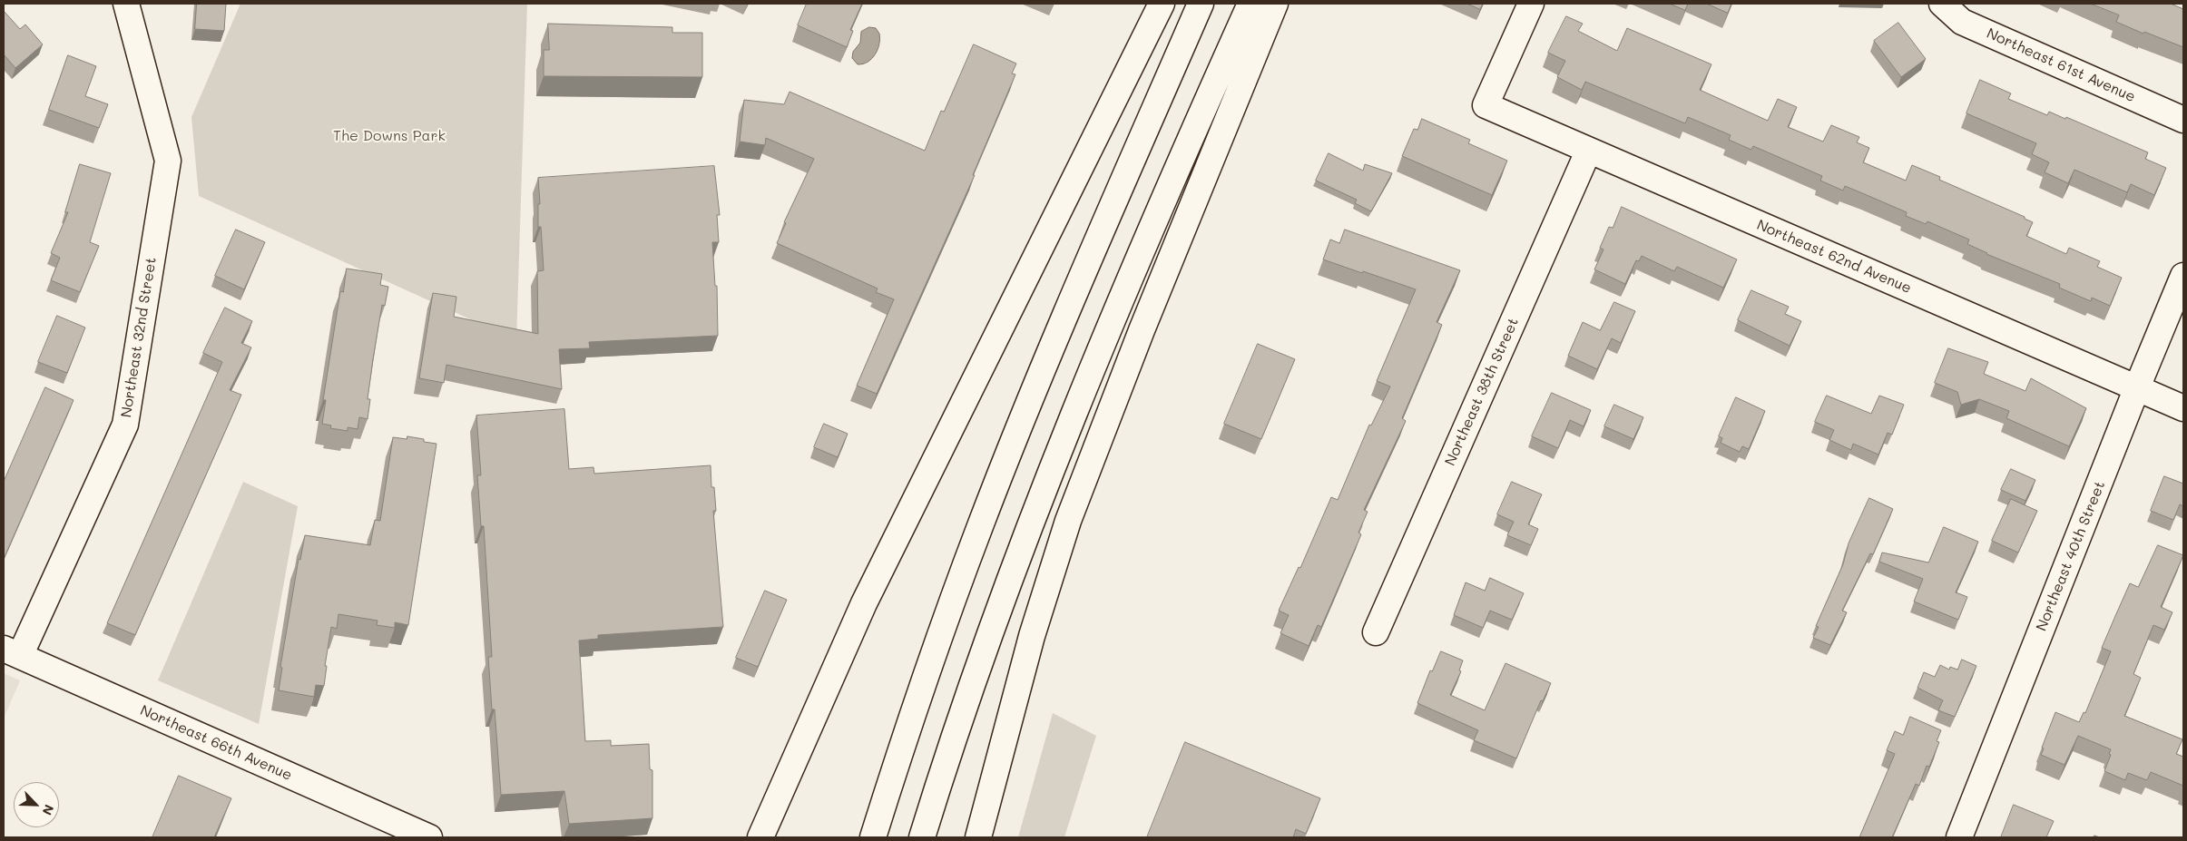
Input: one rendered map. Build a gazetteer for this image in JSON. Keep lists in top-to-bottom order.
{
  "streets": {
    "main road": [
      "Northeast 61st Avenue",
      "Northeast 62nd Avenue",
      "Northeast 32nd Street",
      "Northeast 38th Street",
      "Northeast 40th Street",
      "Northeast 66th Avenue"
    ]
  },
  "crossings": [
    ["Northeast 62nd Avenue", "Northeast 38th Street"],
    ["Northeast 62nd Avenue", "Northeast 40th Street"],
    ["Northeast 32nd Street", "Northeast 66th Avenue"]
  ],
  "parks": ["The Downs Park"],
  "north": "bottom right"
}
